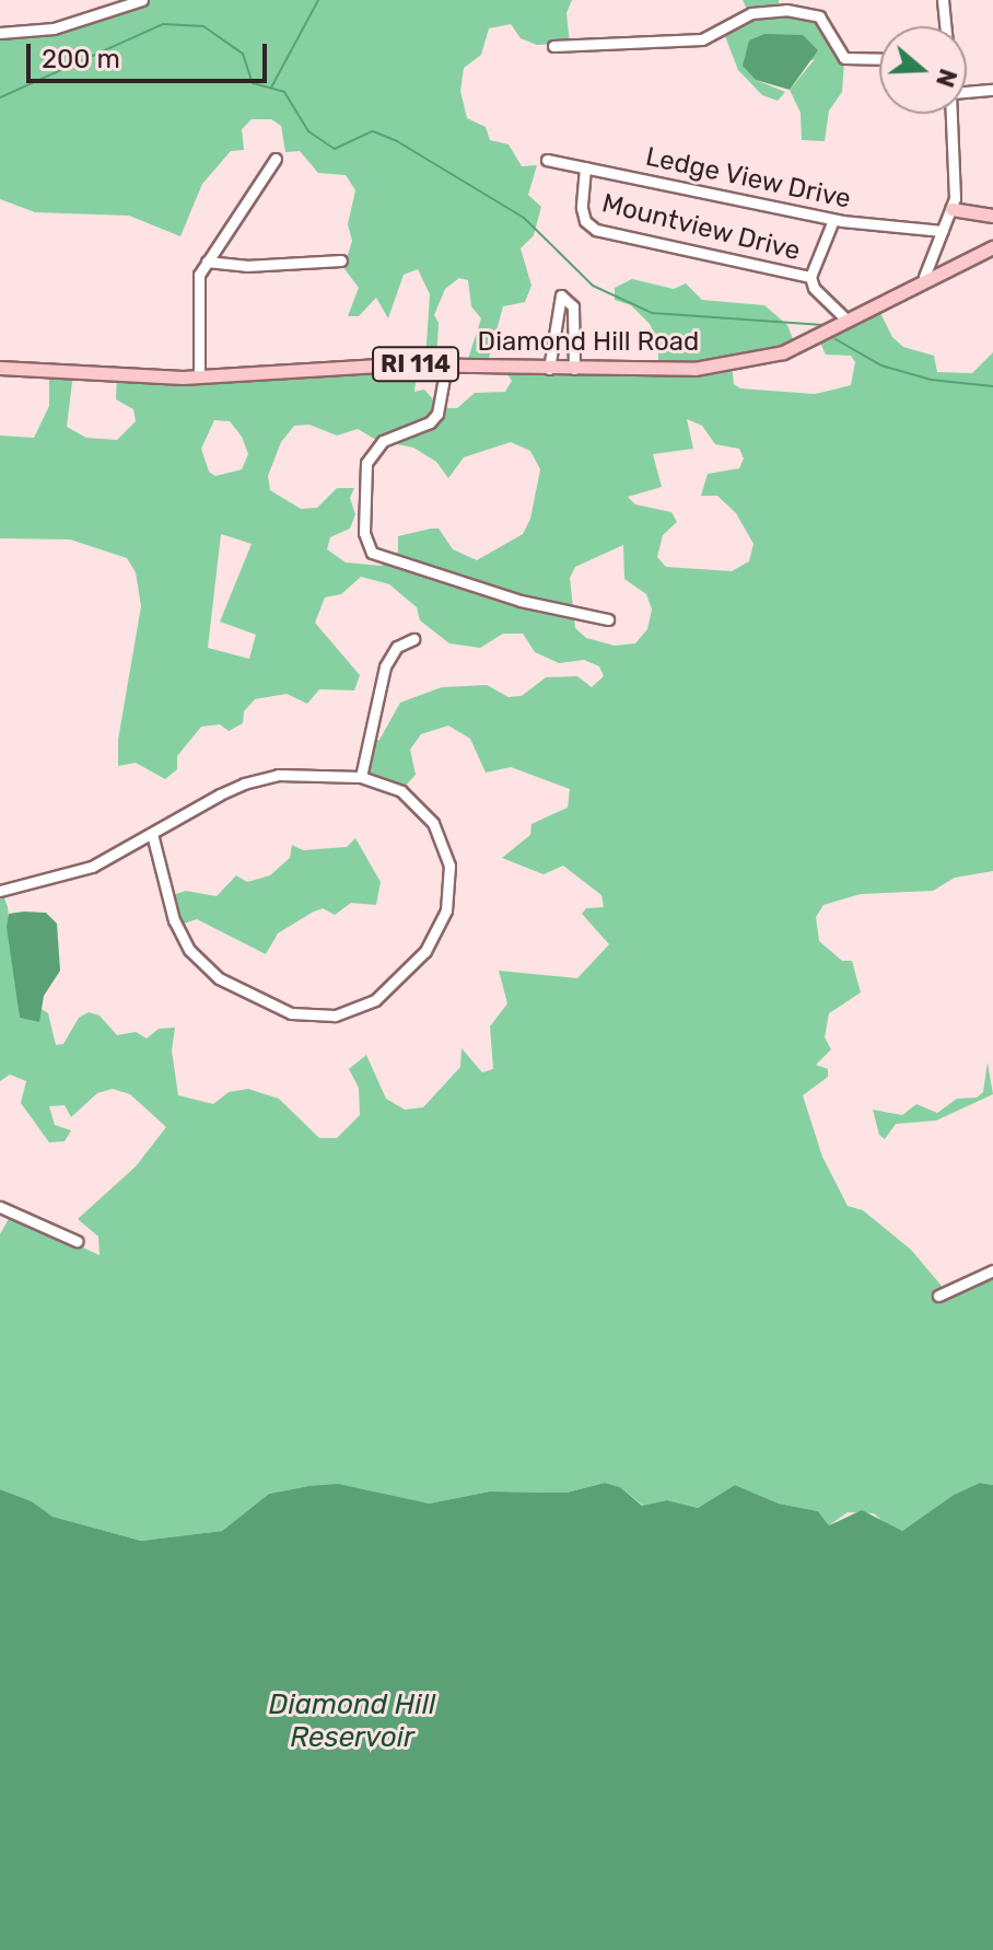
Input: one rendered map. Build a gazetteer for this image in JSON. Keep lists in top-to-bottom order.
{
  "streets": {
    "main road": ["Diamond Hill Road", "RI 114"],
    "street": ["Ledge View Drive", "Mountview Drive"]
  },
  "crossings": [
    ["Ledge View Drive", "Mountview Drive"]
  ],
  "water": ["Diamond Hill Reservoir"],
  "scale_bar": "200 m",
  "north": "right"
}
